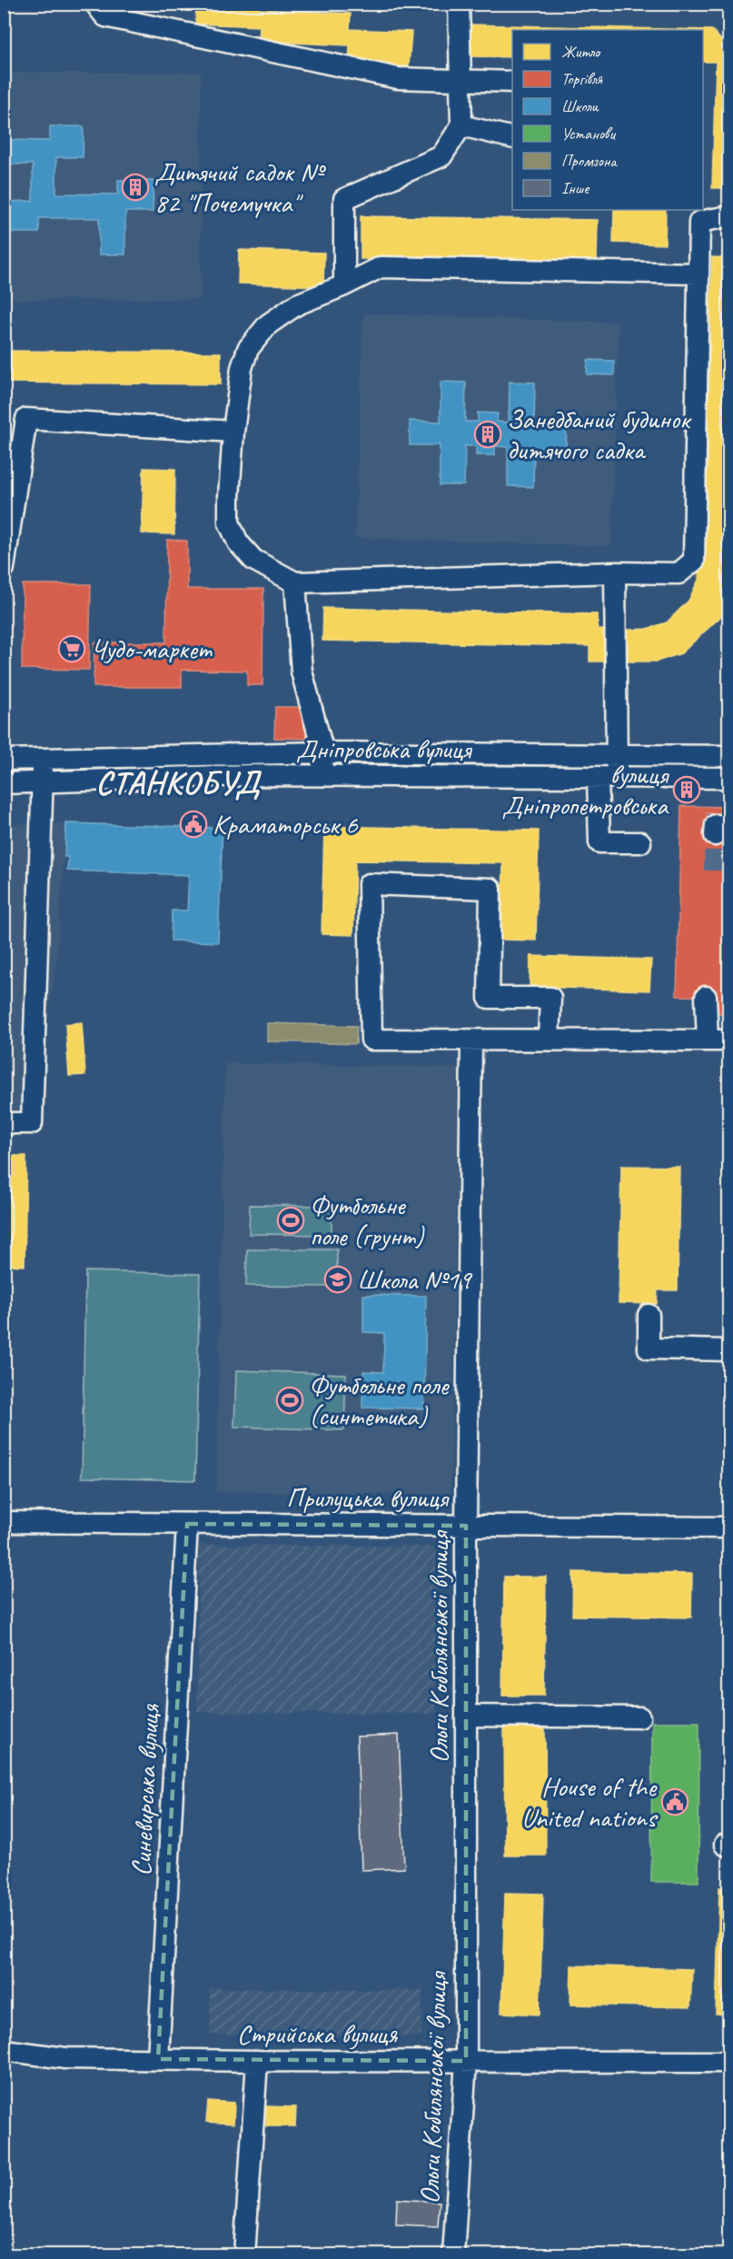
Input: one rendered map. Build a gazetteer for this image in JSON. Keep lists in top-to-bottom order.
{
  "streets": {
    "street": [
      "Дніпровська вулиця",
      "Прилуцька вулиця",
      "Ольги Кобилянської вулиця",
      "Синевирська вулиця",
      "Стрийська вулиця"
    ]
  },
  "crossings": [
    ["Прилуцька вулиця", "Ольги Кобилянської вулиця"],
    ["Прилуцька вулиця", "Синевирська вулиця"],
    ["Ольги Кобилянської вулиця", "Стрийська вулиця"],
    ["Синевирська вулиця", "Стрийська вулиця"]
  ],
  "districts": ["СТАНКОБУД"],
  "places": {
    "building": ["Дитячий садок № 82 \"Почемучка\"", "Занедбаний будинок дитячого садка", "вулиця Дніпропетровська"],
    "supermarket": ["Чудо-маркет"],
    "public building": ["Краматорськ 6", "House of the United nations"],
    "sports": ["Футбольне поле (грунт)", "Футбольне поле (синтетика)"],
    "school or university": ["Школа №19"]
  },
  "legend": [
    "Житло",
    "Торгівля",
    "Школи",
    "Установи",
    "Промзона",
    "Інше"
  ]
}
